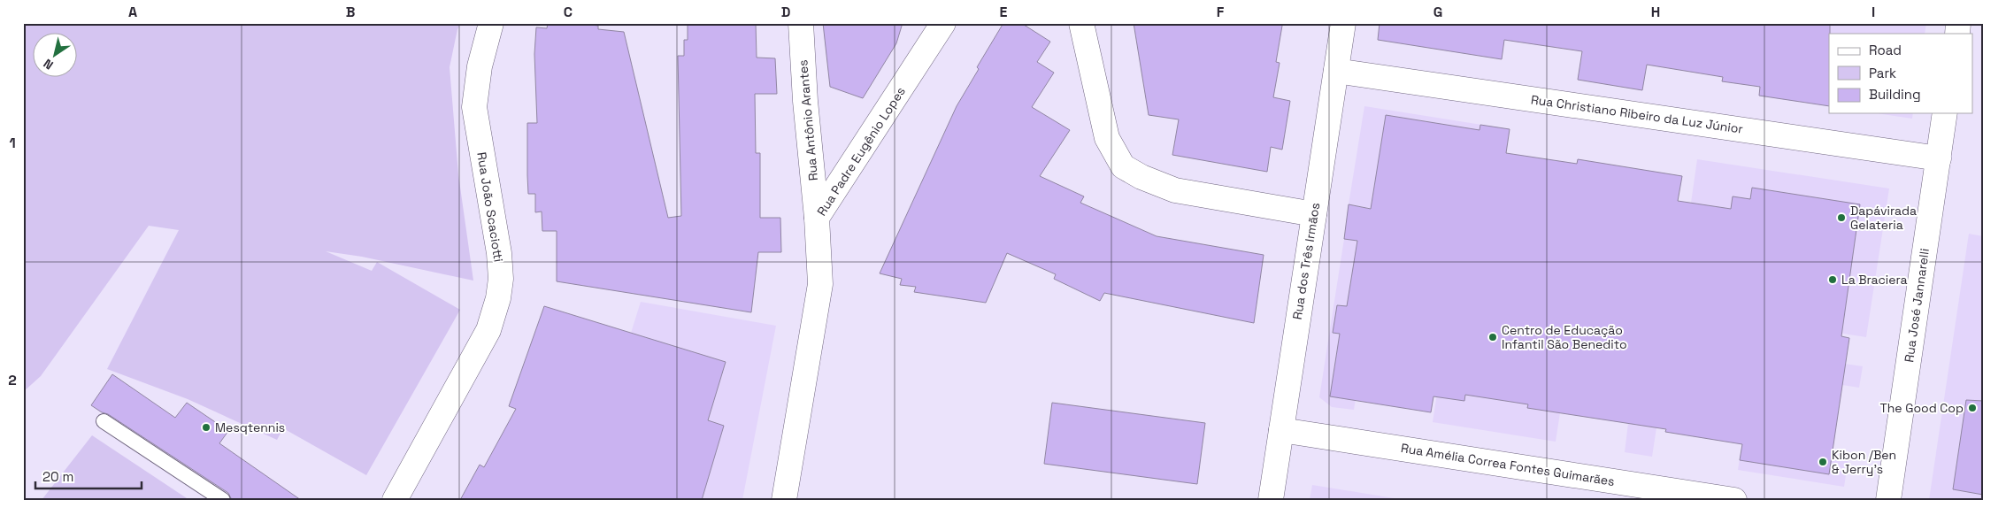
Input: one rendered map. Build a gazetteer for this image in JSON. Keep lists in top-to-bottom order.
{
  "streets": {
    "street": [
      "Rua Christiano Ribeiro da Luz Júnior",
      "Rua Antônio Arantes",
      "Rua Padre Eugênio Lopes",
      "Rua João Scaciotti",
      "Rua dos Três Irmãos",
      "Rua José Jannarelli",
      "Rua Amélia Correa Fontes Guimarães"
    ]
  },
  "crossings": [
    ["Rua Christiano Ribeiro da Luz Júnior", "Rua dos Três Irmãos"],
    ["Rua Christiano Ribeiro da Luz Júnior", "Rua José Jannarelli"],
    ["Rua Antônio Arantes", "Rua Padre Eugênio Lopes"],
    ["Rua dos Três Irmãos", "Rua Amélia Correa Fontes Guimarães"]
  ],
  "places": [
    "Dapávirada Gelateria",
    "La Braciera",
    "Centro de Educação Infantil São Benedito",
    "The Good Cop",
    "Mesqtennis",
    "Kibon /Ben & Jerry's"
  ],
  "legend": ["Road", "Park", "Building"],
  "scale_bar": "20 m",
  "north": "bottom left",
  "grid": {
    "columns": [
      "A",
      "B",
      "C",
      "D",
      "E",
      "F",
      "G",
      "H",
      "I"
    ],
    "rows": ["1", "2"]
  }
}
